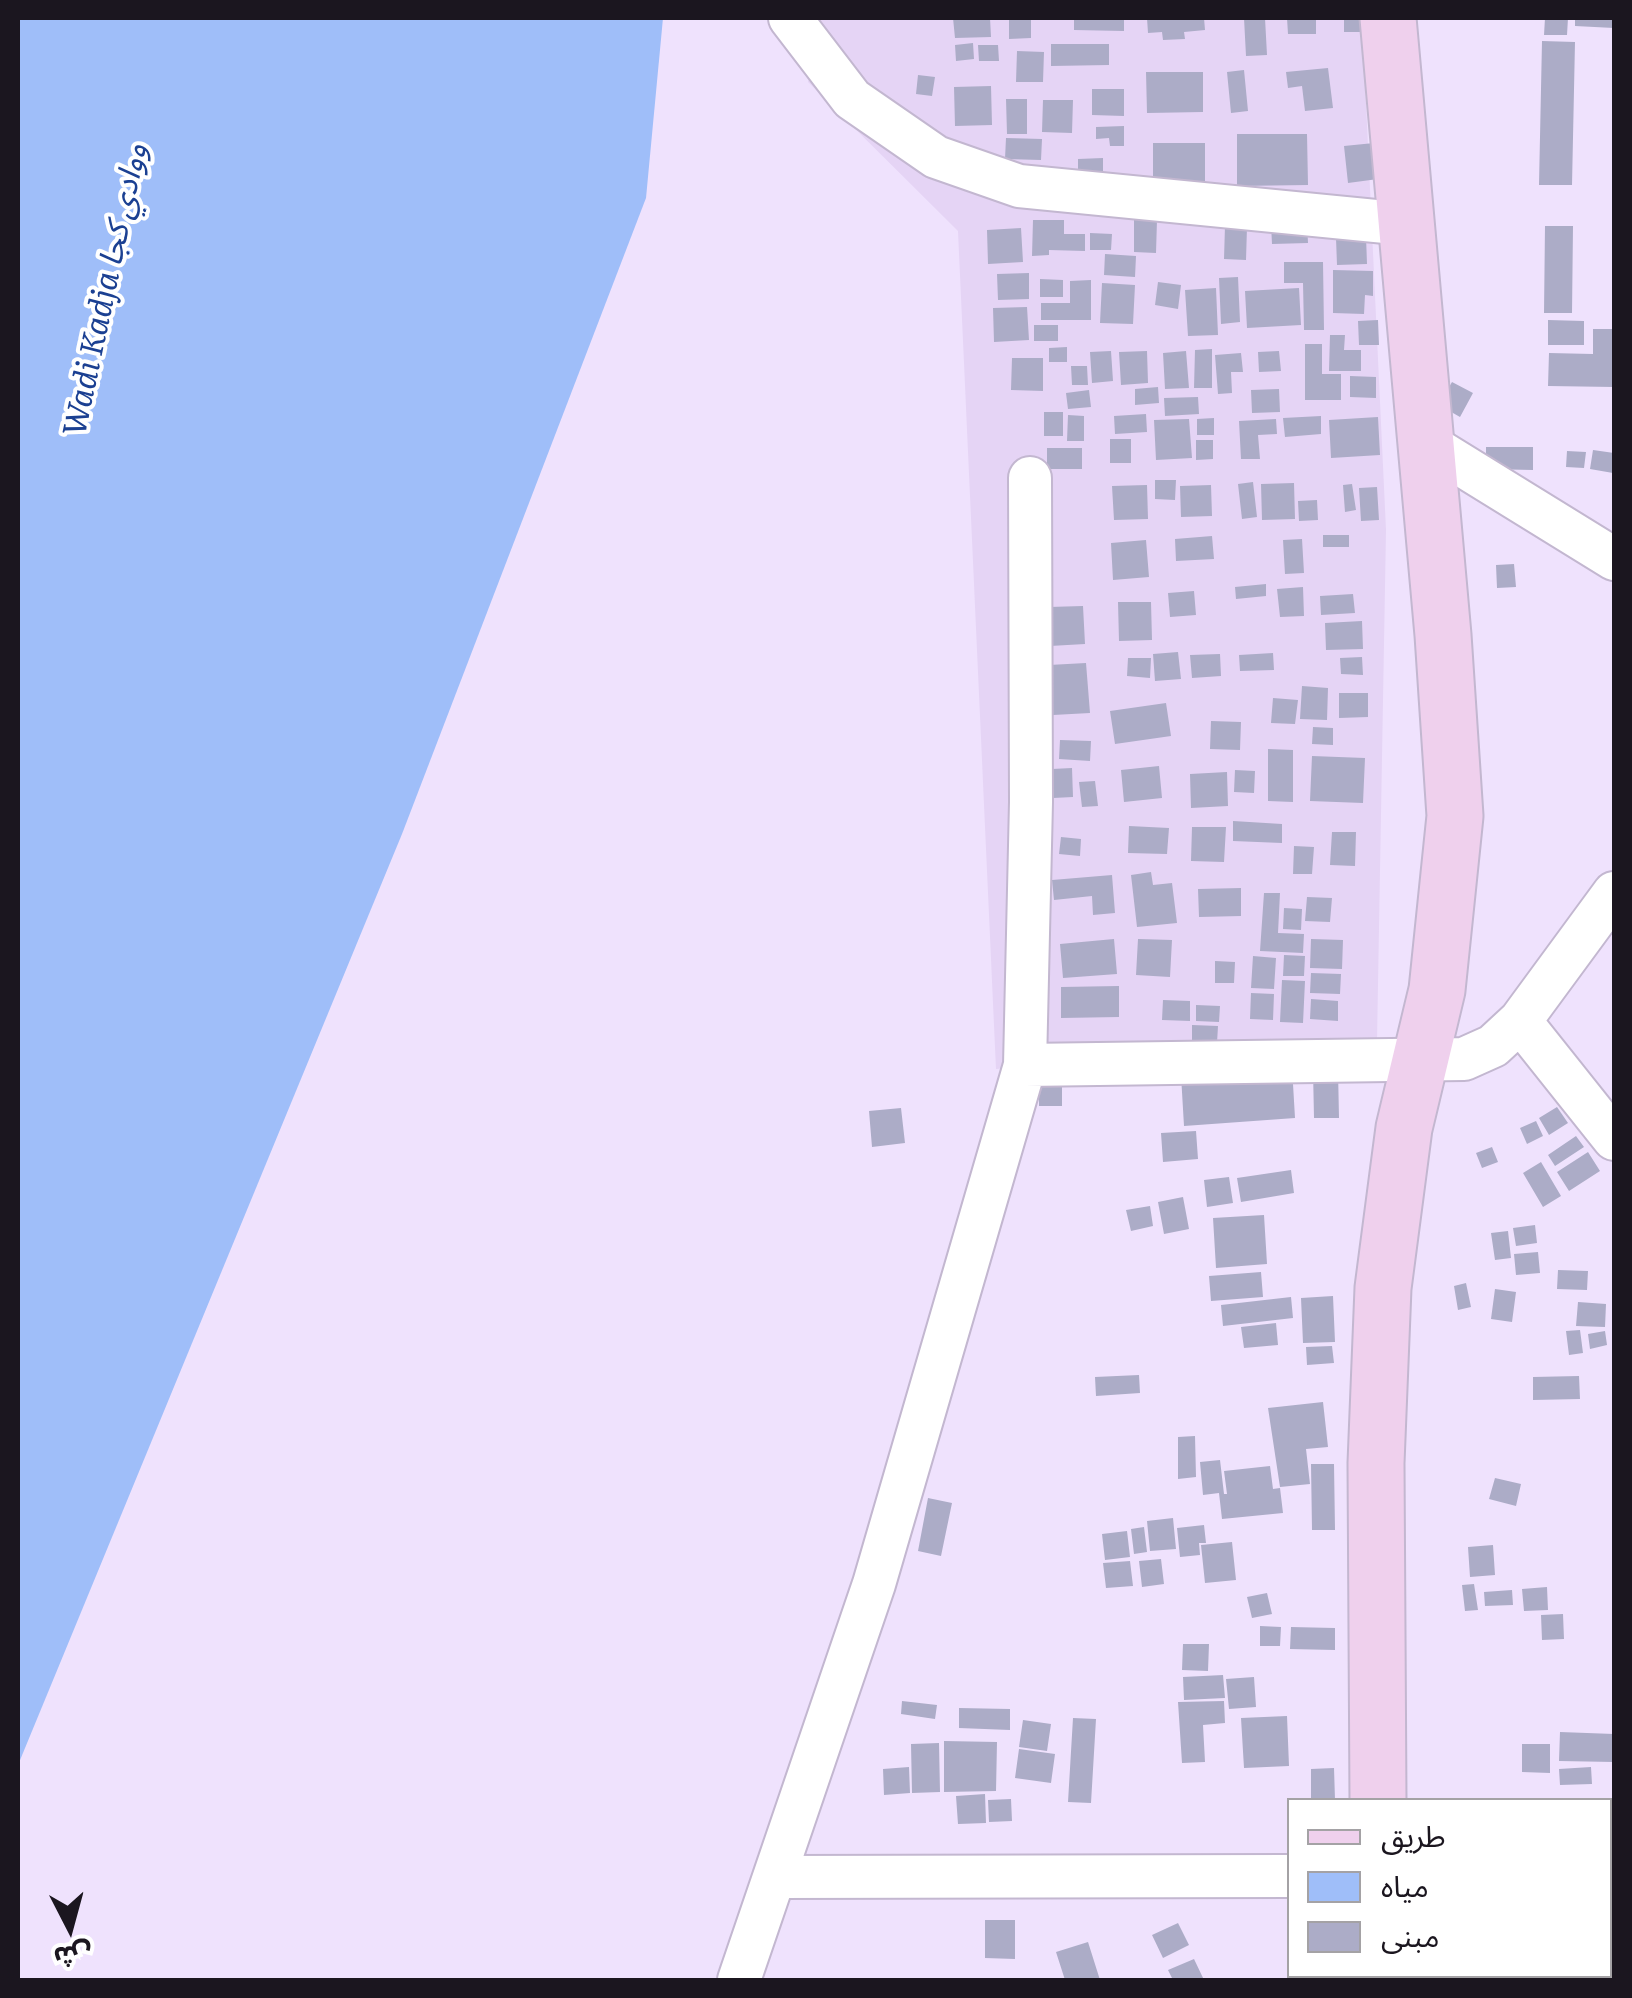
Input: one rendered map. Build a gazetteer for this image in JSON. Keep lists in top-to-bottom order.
{
  "water": ["Wadi Kadja ووادي كجا"],
  "legend": ["طريق", "مياه", "مبنى"],
  "north": "bottom"
}
